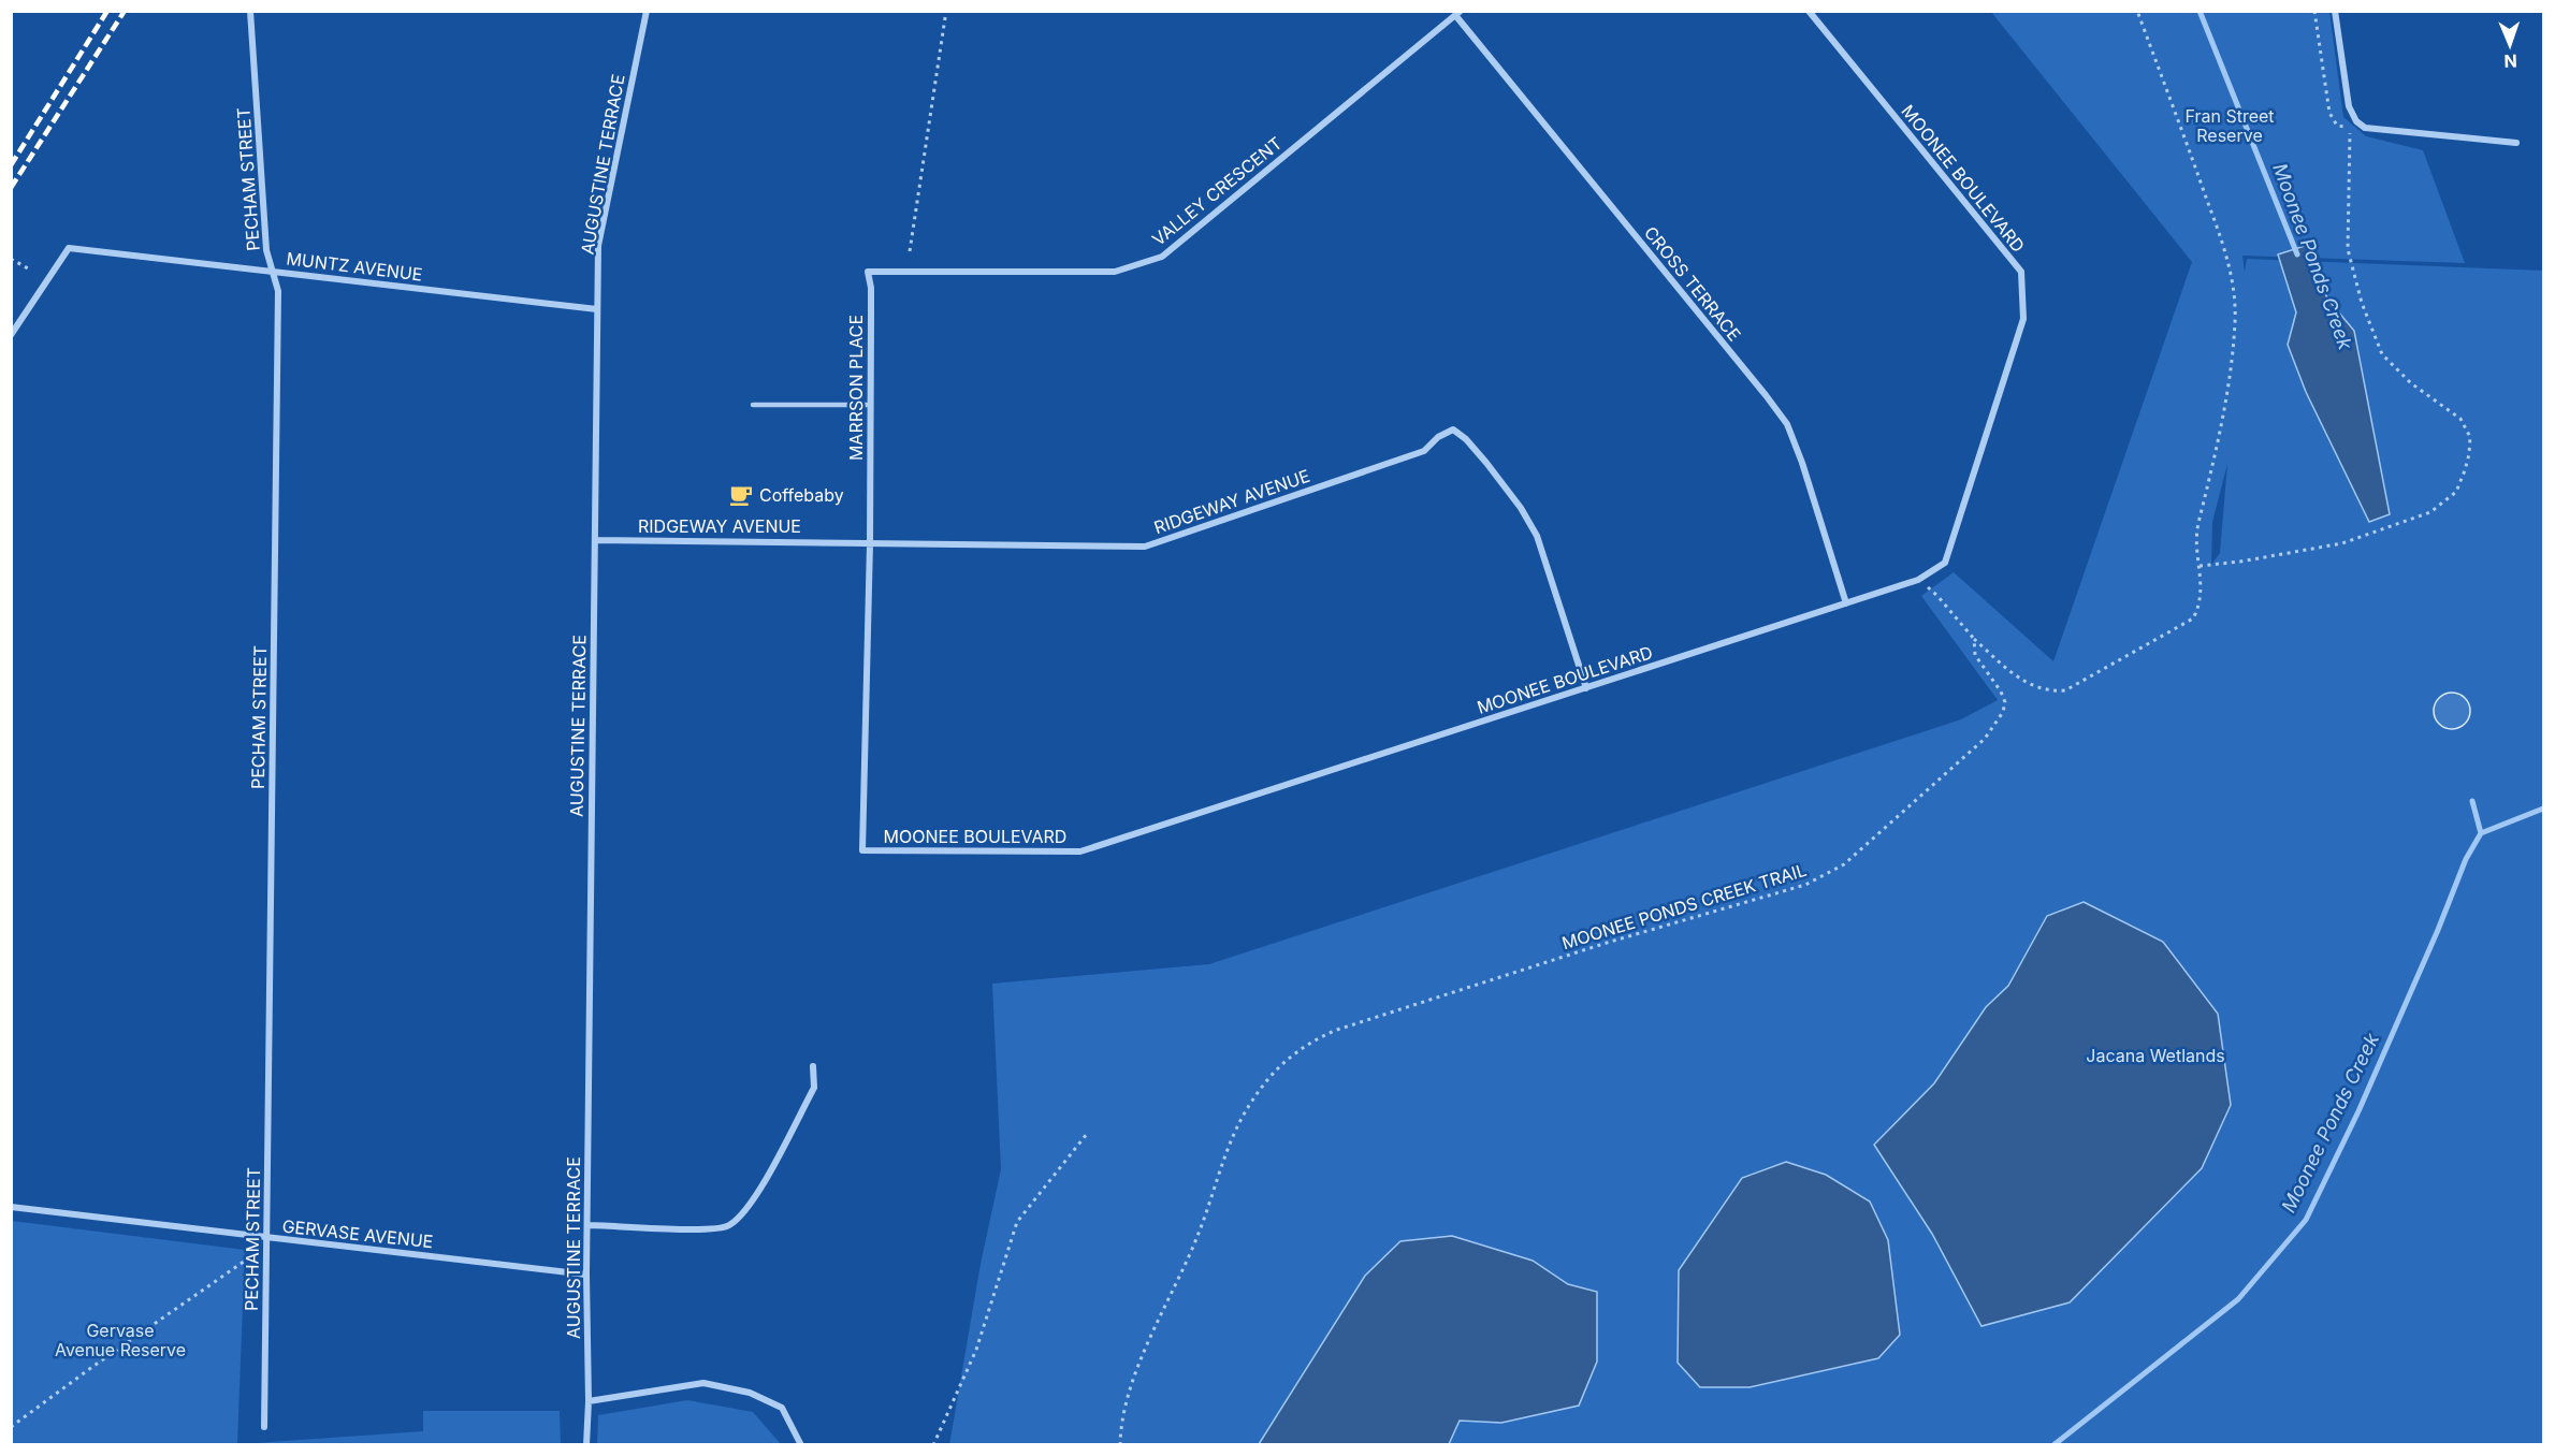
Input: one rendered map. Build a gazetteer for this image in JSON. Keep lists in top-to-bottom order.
{
  "streets": {
    "street": [
      "AUGUSTINE TERRACE",
      "MOONEE BOULEVARD",
      "PECHAM STREET",
      "VALLEY CRESCENT",
      "MUNTZ AVENUE",
      "CROSS TERRACE",
      "MARRSON PLACE",
      "RIDGEWAY AVENUE",
      "GERVASE AVENUE"
    ],
    "path": ["MOONEE PONDS CREEK TRAIL"]
  },
  "crossings": [
    ["AUGUSTINE TERRACE", "MUNTZ AVENUE"],
    ["AUGUSTINE TERRACE", "RIDGEWAY AVENUE"],
    ["AUGUSTINE TERRACE", "GERVASE AVENUE"],
    ["MOONEE BOULEVARD", "CROSS TERRACE"],
    ["MOONEE BOULEVARD", "MARRSON PLACE"],
    ["MOONEE BOULEVARD", "RIDGEWAY AVENUE"],
    ["PECHAM STREET", "MUNTZ AVENUE"],
    ["PECHAM STREET", "GERVASE AVENUE"],
    ["VALLEY CRESCENT", "CROSS TERRACE"],
    ["VALLEY CRESCENT", "MARRSON PLACE"],
    ["MARRSON PLACE", "RIDGEWAY AVENUE"]
  ],
  "water": ["Moonee Ponds Creek"],
  "parks": ["Fran Street Reserve", "Jacana Wetlands", "Gervase Avenue Reserve"],
  "places": {
    "cafe": ["Coffebaby"]
  },
  "north": "bottom"
}
